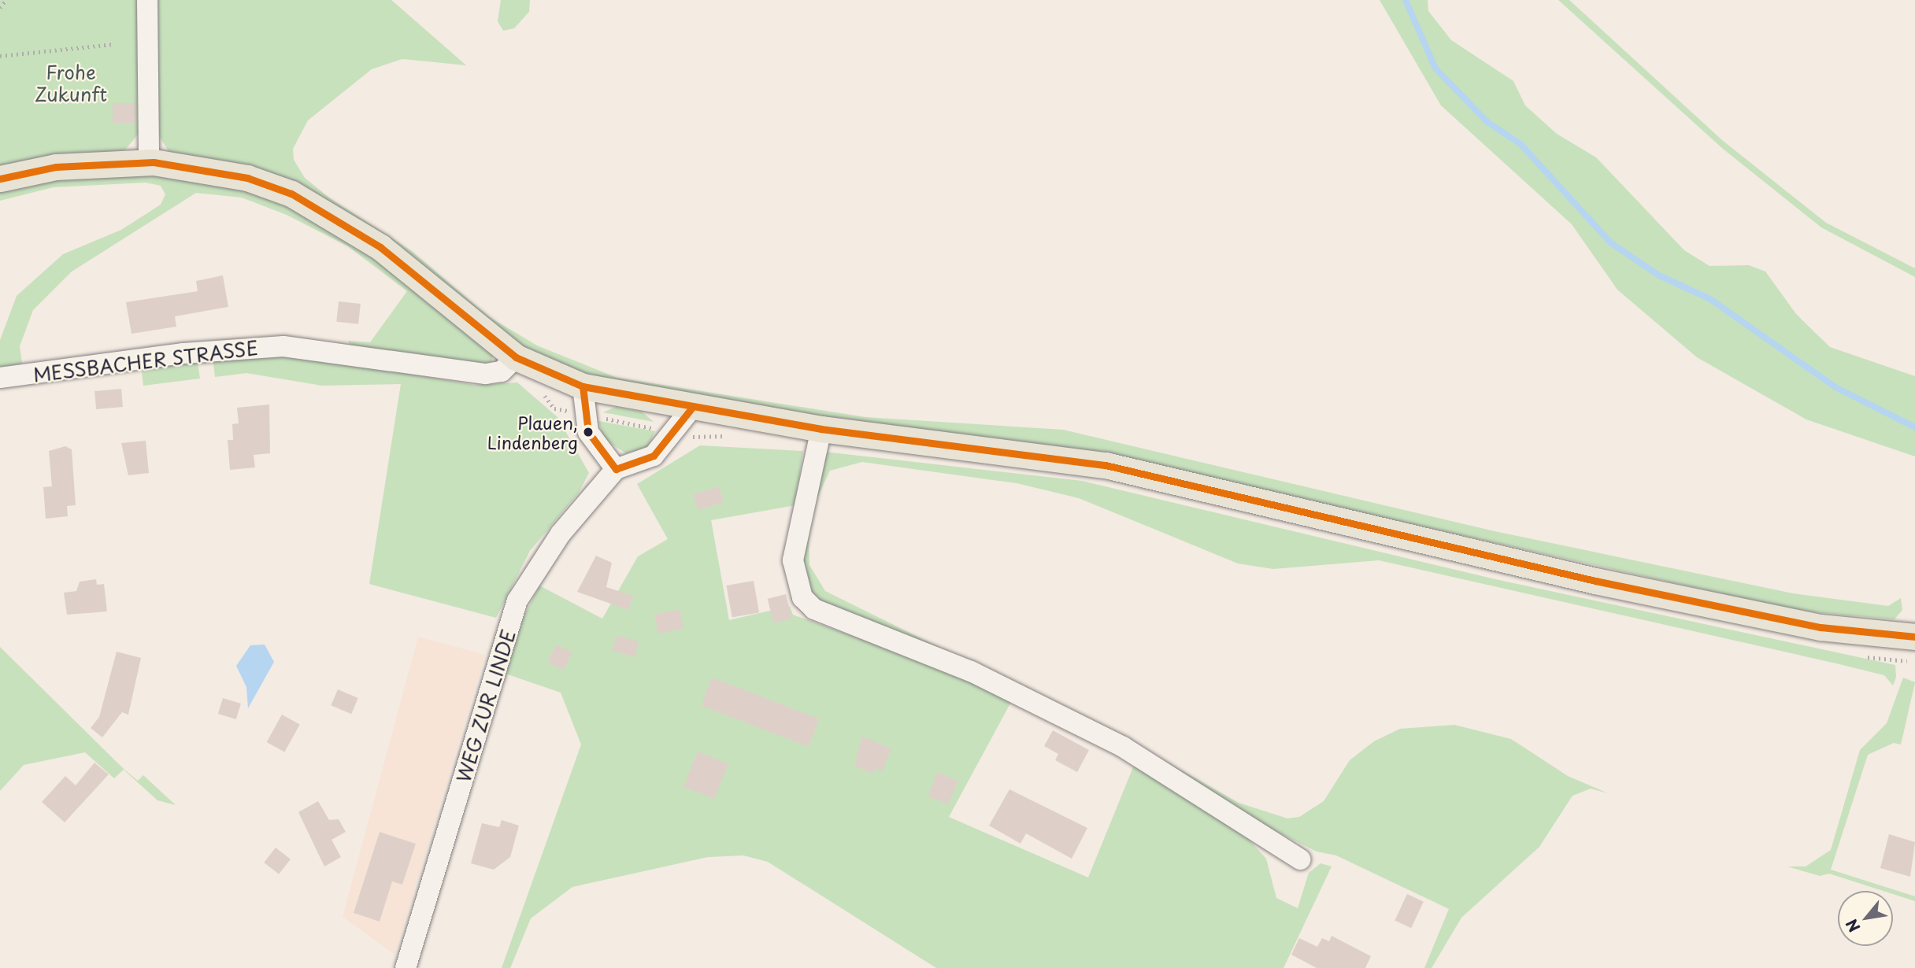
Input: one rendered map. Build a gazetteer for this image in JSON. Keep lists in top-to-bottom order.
{
  "streets": {
    "street": ["MESSBACHER STRASSE", "WEG ZUR LINDE"]
  },
  "parks": ["Frohe Zukunft"],
  "places": ["Plauen, Lindenberg"],
  "north": "bottom left"
}
